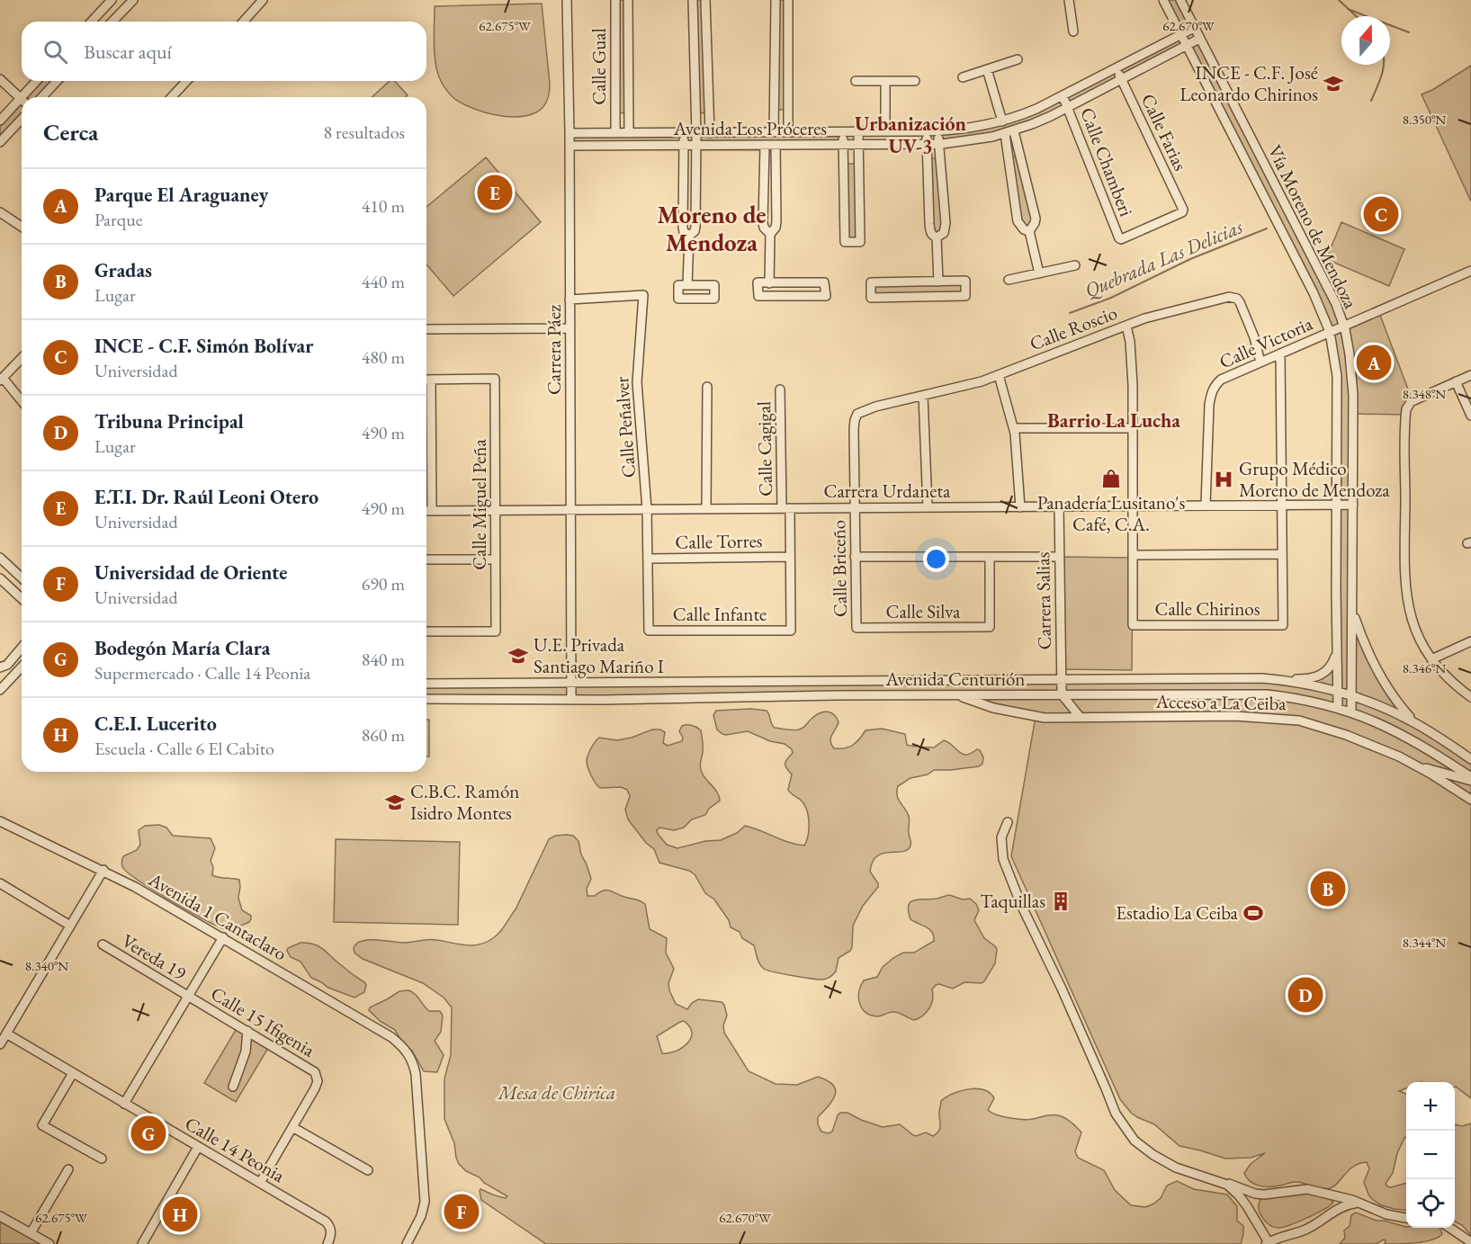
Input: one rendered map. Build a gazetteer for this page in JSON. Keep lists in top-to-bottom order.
{
  "streets": {
    "street": [
      "Calle Gual",
      "Avenida Los Próceres",
      "Calle Farias",
      "Calle Chamberi",
      "Vía Moreno de Mendoza",
      "Calle Roscio",
      "Calle Victoria",
      "Carrera Páez",
      "Calle Peñalver",
      "Calle Cagigal",
      "Carrera Urdaneta",
      "Calle Miguel Peña",
      "Calle Torres",
      "Calle Briceño",
      "Carrera Salias",
      "Calle Chirinos",
      "Calle Silva",
      "Calle Infante",
      "Avenida Centurión",
      "Acceso a La Ceiba",
      "Avenida 1 Cantaclaro",
      "Vereda 19",
      "Calle 15 Ifigenia",
      "Calle 14 Peonia"
    ]
  },
  "crossings": [
    ["Calle Gual", "Avenida Los Próceres"],
    ["Avenida Los Próceres", "Calle Farias"],
    ["Avenida Los Próceres", "Calle Chamberi"],
    ["Avenida Los Próceres", "Vía Moreno de Mendoza"],
    ["Avenida Los Próceres", "Carrera Páez"],
    ["Calle Farias", "Calle Chamberi"],
    ["Vía Moreno de Mendoza", "Calle Victoria"],
    ["Vía Moreno de Mendoza", "Carrera Urdaneta"],
    ["Vía Moreno de Mendoza", "Avenida Centurión"],
    ["Calle Roscio", "Calle Victoria"],
    ["Calle Roscio", "Calle Briceño"],
    ["Calle Victoria", "Carrera Urdaneta"],
    ["Carrera Páez", "Calle Peñalver"],
    ["Carrera Páez", "Carrera Urdaneta"],
    ["Carrera Páez", "Avenida Centurión"],
    ["Calle Peñalver", "Carrera Urdaneta"],
    ["Calle Peñalver", "Calle Torres"],
    ["Calle Peñalver", "Calle Infante"],
    ["Calle Cagigal", "Carrera Urdaneta"],
    ["Calle Cagigal", "Calle Torres"],
    ["Calle Cagigal", "Calle Infante"],
    ["Carrera Urdaneta", "Calle Miguel Peña"],
    ["Carrera Urdaneta", "Calle Briceño"],
    ["Carrera Urdaneta", "Carrera Salias"],
    ["Calle Briceño", "Calle Silva"],
    ["Carrera Salias", "Avenida Centurión"],
    ["Avenida Centurión", "Acceso a La Ceiba"],
    ["Vereda 19", "Calle 15 Ifigenia"]
  ],
  "districts": ["Urbanización UV-3", "Moreno de Mendoza", "Barrio La Lucha"],
  "water": ["Quebrada Las Delicias"],
  "parks": ["Mesa de Chirica"],
  "places": {
    "school or university": ["INCE - C.F. José Leonardo Chirinos", "U.E. Privada Santiago Mariño I", "C.B.C. Ramón Isidro Montes"],
    "shop": ["Panadería Lusitano's Café, C.A."],
    "hospital": ["Grupo Médico Moreno de Mendoza"],
    "building": ["Taquillas"],
    "sports": ["Estadio La Ceiba"]
  },
  "north": "top",
  "page": {
    "search": "Buscar aquí",
    "heading": ["Cerca", "8 resultados"],
    "list": [
      {
        "mark": "A",
        "name": "Parque El Araguaney",
        "note": "Parque",
        "value": "410 m"
      },
      {
        "mark": "B",
        "name": "Gradas",
        "note": "Lugar",
        "value": "440 m"
      },
      {
        "mark": "C",
        "name": "INCE - C.F. Simón Bolívar",
        "note": "Universidad",
        "value": "480 m"
      },
      {
        "mark": "D",
        "name": "Tribuna Principal",
        "note": "Lugar",
        "value": "490 m"
      },
      {
        "mark": "E",
        "name": "E.T.I. Dr. Raúl Leoni Otero",
        "note": "Universidad",
        "value": "490 m"
      },
      {
        "mark": "F",
        "name": "Universidad de Oriente",
        "note": "Universidad",
        "value": "690 m"
      },
      {
        "mark": "G",
        "name": "Bodegón María Clara",
        "note": "Supermercado · Calle 14 Peonia",
        "value": "840 m"
      },
      {
        "mark": "H",
        "name": "C.E.I. Lucerito",
        "note": "Escuela · Calle 6 El Cabito",
        "value": "860 m"
      }
    ],
    "pins": [
      "E",
      "C",
      "A",
      "B",
      "D",
      "G",
      "F",
      "H"
    ],
    "map_buttons": ["+", "−"]
  },
  "coordinates": [
    "62.675°W",
    "62.670°W",
    "8.350°N",
    "8.348°N",
    "8.346°N",
    "8.344°N",
    "8.340°N"
  ]
}
